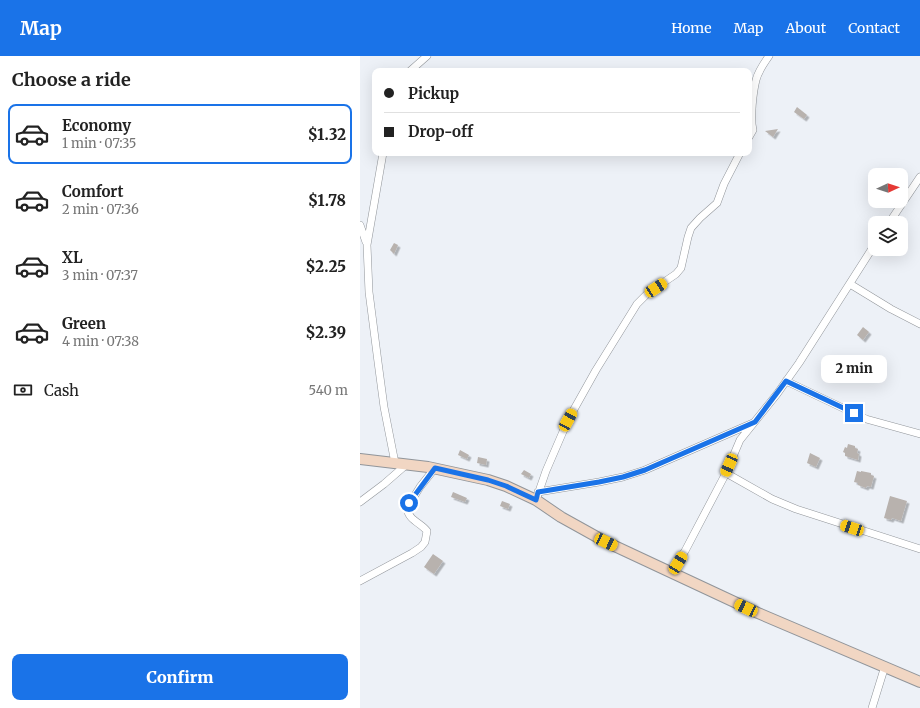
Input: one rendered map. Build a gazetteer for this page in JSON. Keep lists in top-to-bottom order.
{
  "north": "right",
  "page": {
    "header": "Map",
    "nav": [
      "Home",
      "Map",
      "About",
      "Contact"
    ],
    "heading": "Choose a ride",
    "banner": ["Pickup", "Drop-off"],
    "list": [
      {
        "name": "Economy",
        "note": "1 min · 07:35",
        "value": "$1.32"
      },
      {
        "name": "Comfort",
        "note": "2 min · 07:36",
        "value": "$1.78"
      },
      {
        "name": "XL",
        "note": "3 min · 07:37",
        "value": "$2.25"
      },
      {
        "name": "Green",
        "note": "4 min · 07:38",
        "value": "$2.39"
      }
    ],
    "bubble": "2 min",
    "pay": ["Cash", "540 m"],
    "buttons": "Confirm"
  }
}
